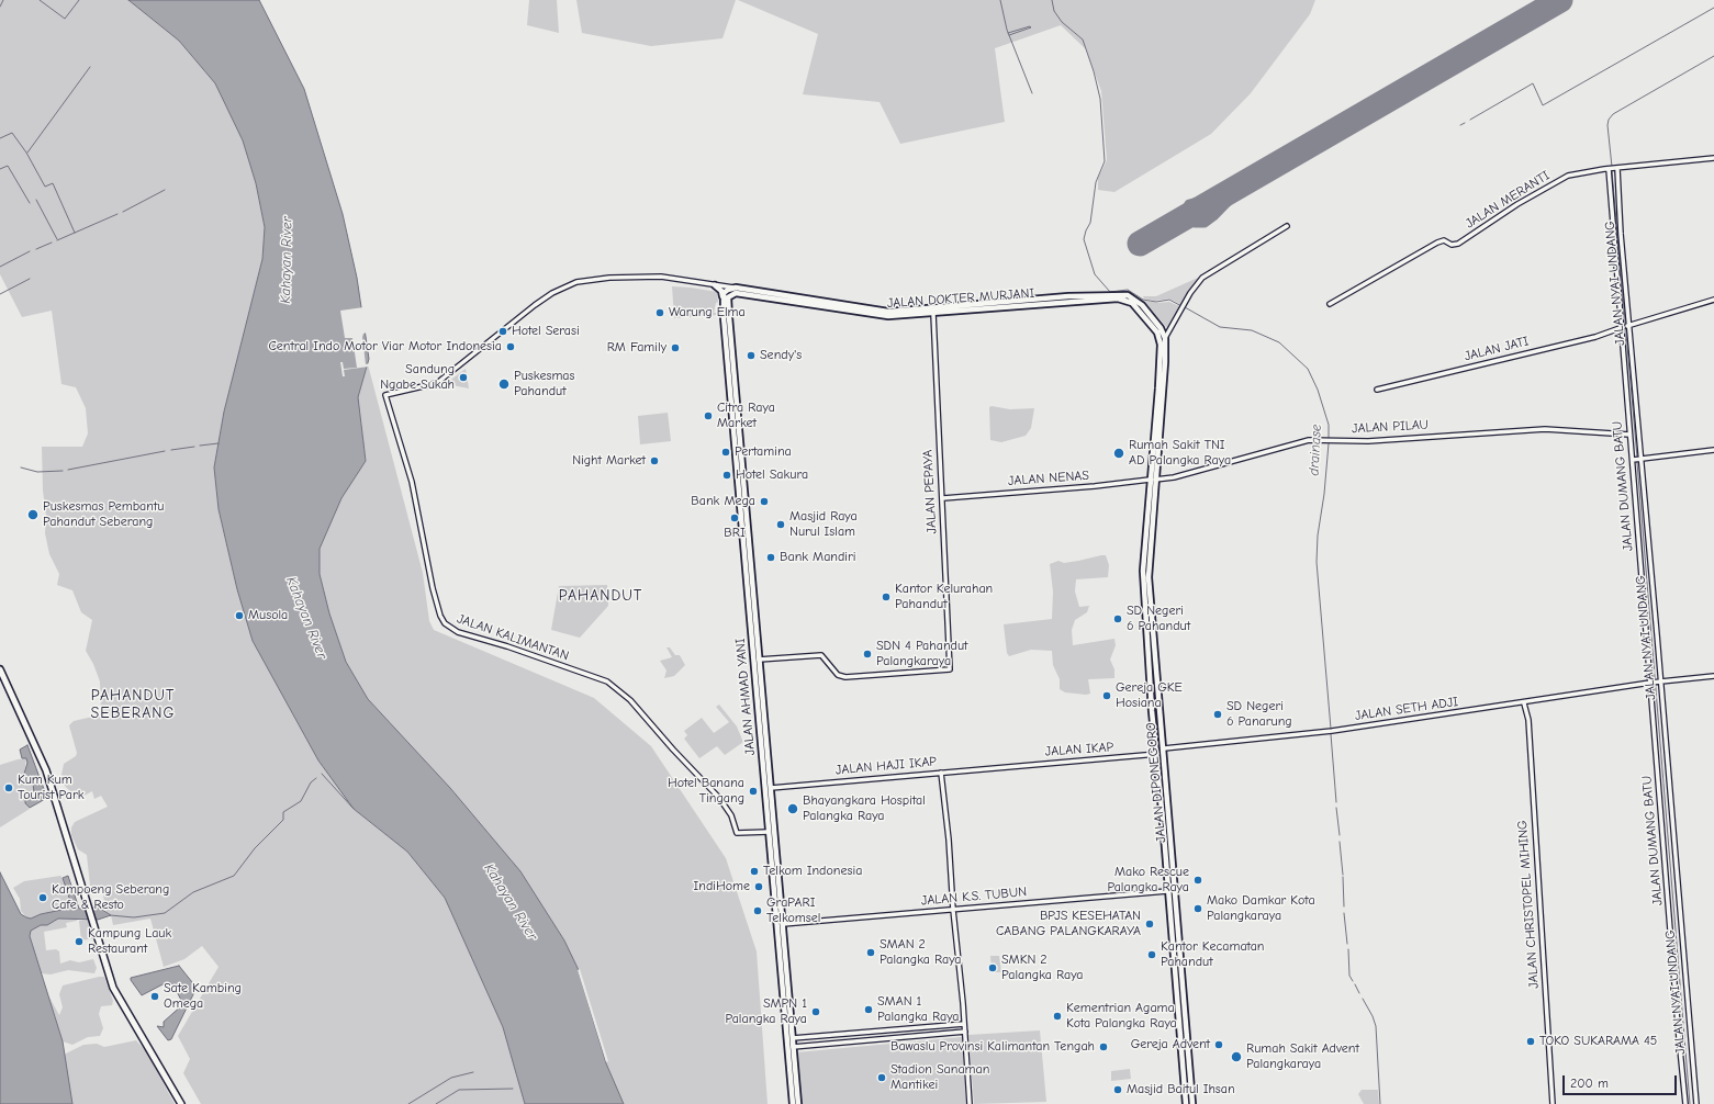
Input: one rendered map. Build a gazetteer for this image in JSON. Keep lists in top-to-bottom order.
{
  "streets": {
    "main road": [
      "JALAN DOKTER MURJANI",
      "JALAN NENAS",
      "JALAN AHMAD YANI",
      "JALAN DIPONEGORO"
    ],
    "street": [
      "JALAN MERANTI",
      "JALAN NYAI UNDANG",
      "JALAN JATI",
      "JALAN PILAU",
      "JALAN DUMANG BATU",
      "JALAN PEPAYA",
      "JALAN KALIMANTAN",
      "JALAN SETH ADJI",
      "JALAN IKAP",
      "JALAN HAJI IKAP",
      "JALAN K.S. TUBUN",
      "JALAN CHRISTOPEL MIHING"
    ]
  },
  "crossings": [
    ["JALAN MERANTI", "JALAN NYAI UNDANG"],
    ["JALAN MERANTI", "JALAN DUMANG BATU"],
    ["JALAN NYAI UNDANG", "JALAN JATI"],
    ["JALAN NYAI UNDANG", "JALAN DUMANG BATU"],
    ["JALAN NYAI UNDANG", "JALAN SETH ADJI"],
    ["JALAN DOKTER MURJANI", "JALAN PEPAYA"],
    ["JALAN DOKTER MURJANI", "JALAN KALIMANTAN"],
    ["JALAN DOKTER MURJANI", "JALAN AHMAD YANI"],
    ["JALAN DOKTER MURJANI", "JALAN DIPONEGORO"],
    ["JALAN JATI", "JALAN DUMANG BATU"],
    ["JALAN PILAU", "JALAN NENAS"],
    ["JALAN PILAU", "JALAN DUMANG BATU"],
    ["JALAN PILAU", "JALAN DIPONEGORO"],
    ["JALAN NENAS", "JALAN PEPAYA"],
    ["JALAN NENAS", "JALAN DIPONEGORO"],
    ["JALAN DUMANG BATU", "JALAN SETH ADJI"],
    ["JALAN PEPAYA", "JALAN AHMAD YANI"],
    ["JALAN KALIMANTAN", "JALAN AHMAD YANI"],
    ["JALAN AHMAD YANI", "JALAN HAJI IKAP"],
    ["JALAN AHMAD YANI", "JALAN K.S. TUBUN"],
    ["JALAN SETH ADJI", "JALAN DIPONEGORO"],
    ["JALAN SETH ADJI", "JALAN CHRISTOPEL MIHING"],
    ["JALAN IKAP", "JALAN HAJI IKAP"],
    ["JALAN IKAP", "JALAN DIPONEGORO"],
    ["JALAN DIPONEGORO", "JALAN K.S. TUBUN"]
  ],
  "districts": ["PAHANDUT", "PAHANDUT SEBERANG"],
  "water": ["Kahayan River", "drainase"],
  "places": [
    "Warung Elma",
    "Hotel Serasi",
    "Central Indo Motor Viar Motor Indonesia",
    "RM Family",
    "Sendy's",
    "Sandung Ngabe Sukah",
    "Puskesmas Pahandut",
    "Citra Raya Market",
    "Pertamina",
    "Rumah Sakit TNI AD Palangka Raya",
    "Night Market",
    "Hotel Sakura",
    "Bank Mega",
    "Puskesmas Pembantu Pahandut Seberang",
    "BRI",
    "Masjid Raya Nurul Islam",
    "Bank Mandiri",
    "Kantor Kelurahan Pahandut",
    "Musola",
    "SD Negeri 6 Pahandut",
    "SDN 4 Pahandut Palangkaraya",
    "Gereja GKE Hosiana",
    "SD Negeri 6 Panarung",
    "Kum Kum Tourist Park",
    "Hotel Banana Tingang",
    "Bhayangkara Hospital Palangka Raya",
    "Telkom Indonesia",
    "Mako Rescue Palangka Raya",
    "IndiHome",
    "Kampoeng Seberang Cafe & Resto",
    "Mako Damkar Kota Palangkaraya",
    "GraPARI Telkomsel",
    "BPJS KESEHATAN CABANG PALANGKARAYA",
    "Kampung Lauk Restaurant",
    "SMAN 2 Palangka Raya",
    "Kantor Kecamatan Pahandut",
    "SMKN 2 Palangka Raya",
    "Sate Kambing Omega",
    "SMAN 1 Palangka Raya",
    "SMPN 1 Palangka Raya",
    "Kementrian Agama Kota Palangka Raya",
    "TOKO SUKARAMA 45",
    "Gereja Advent",
    "Bawaslu Provinsi Kalimantan Tengah",
    "Rumah Sakit Advent Palangkaraya",
    "Stadion Sanaman Mantikei",
    "Masjid Baitul Ihsan"
  ],
  "scale_bar": "200 m"
}
